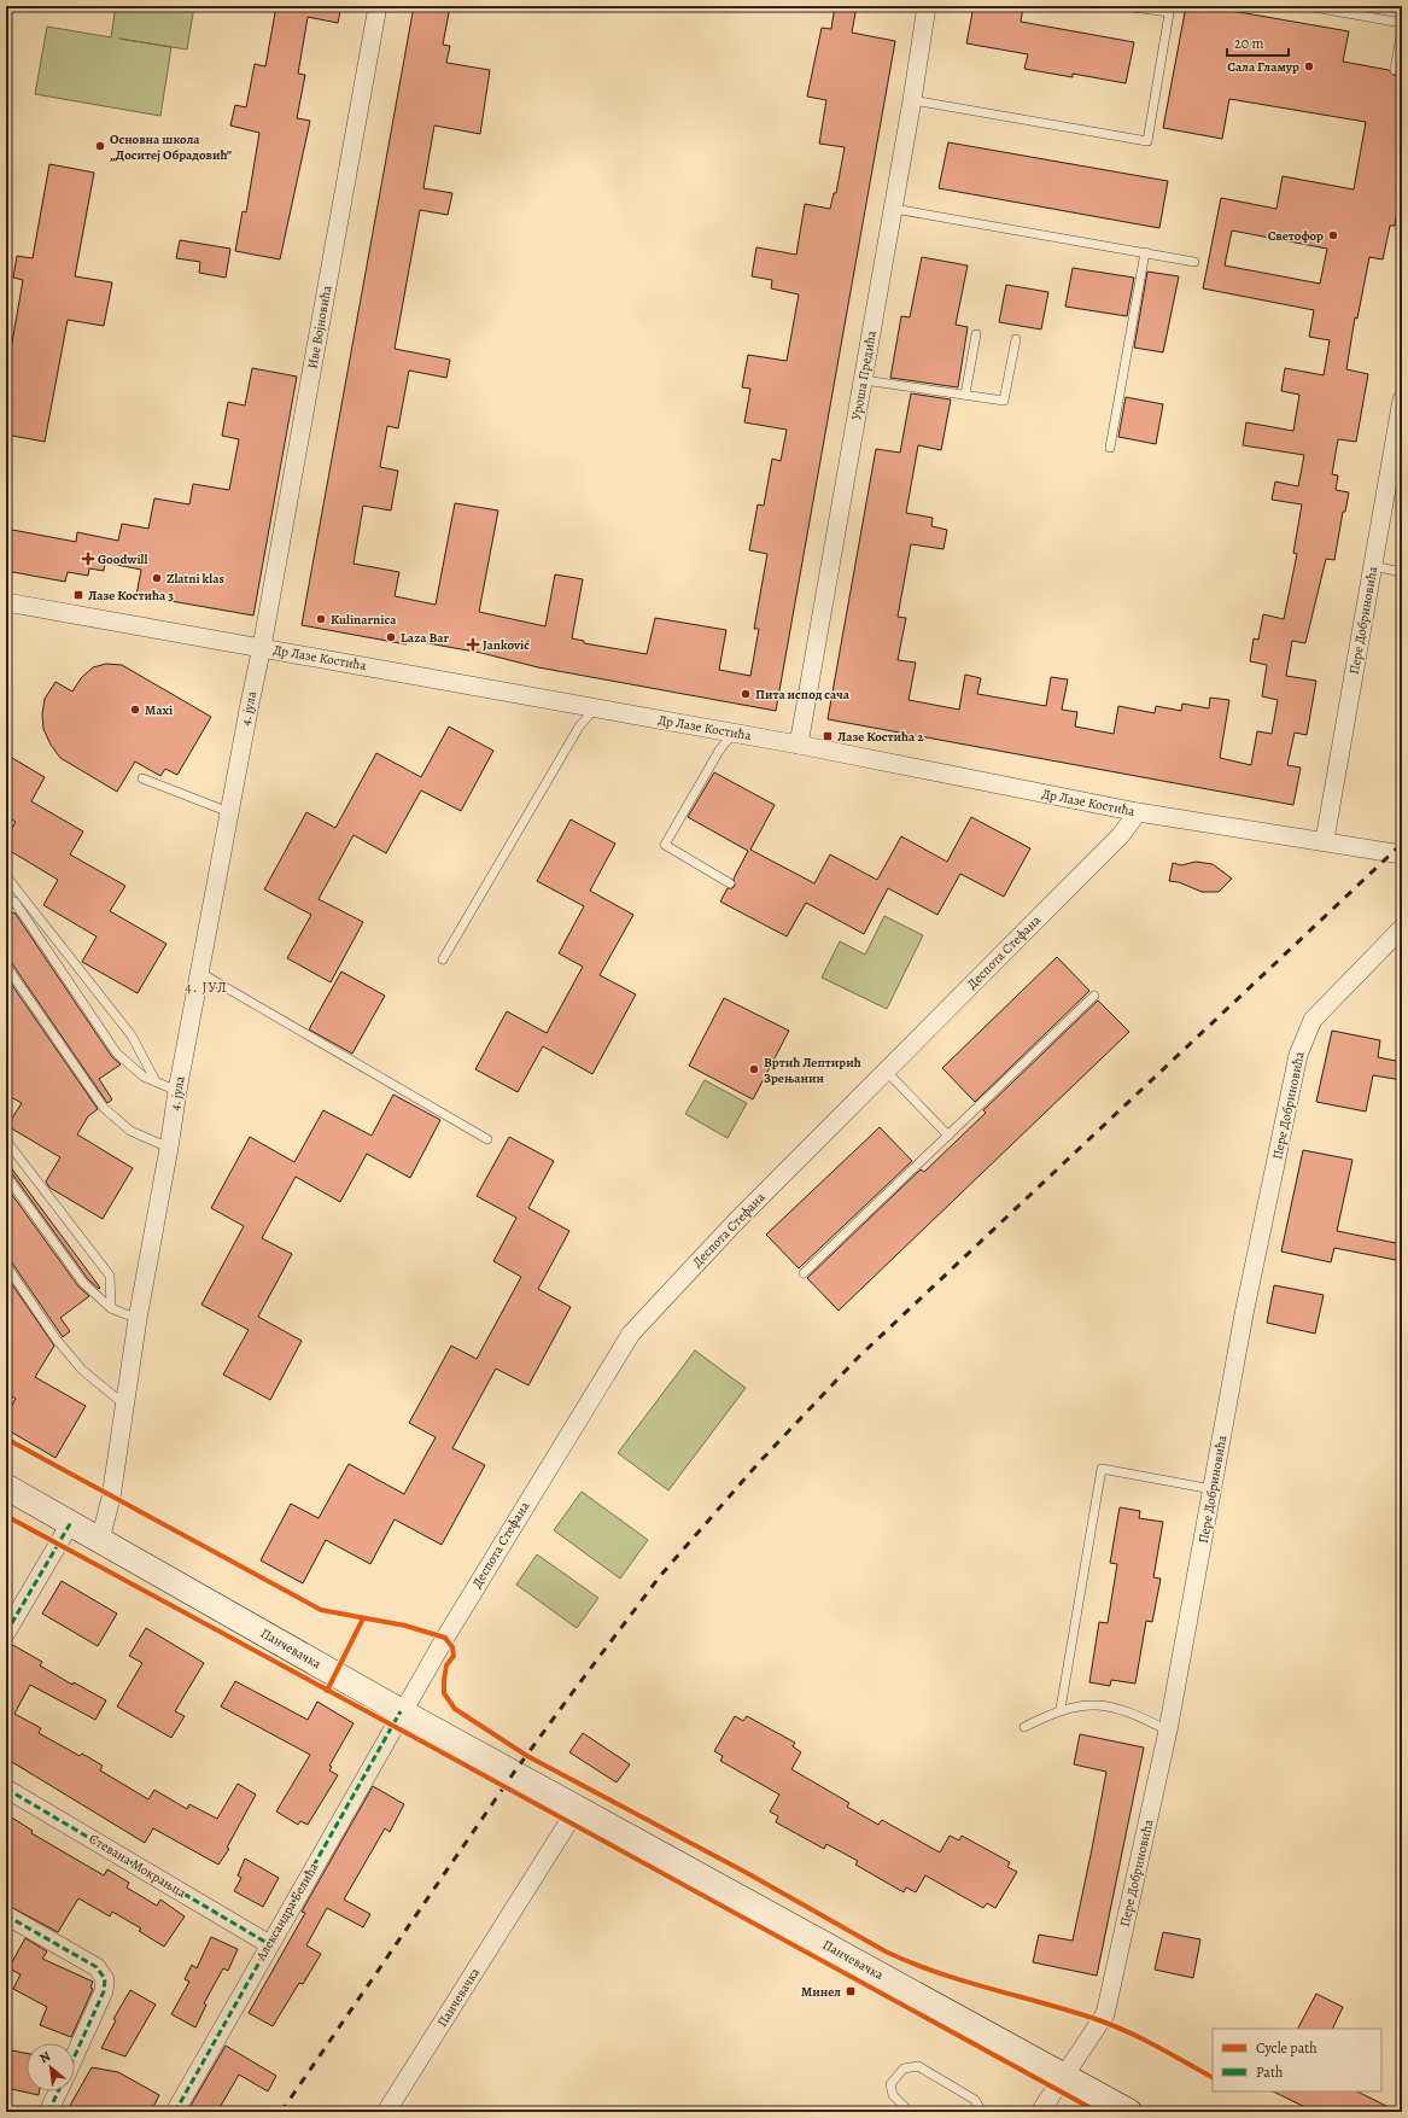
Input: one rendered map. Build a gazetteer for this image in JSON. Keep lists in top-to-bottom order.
{
  "streets": {
    "street": [
      "Иве Војновића",
      "Уроша Предића",
      "Пере Добриновића",
      "Др Лазе Костића",
      "4. јула",
      "Деспота Стефана",
      "Панчевачка",
      "Стевана Мокрањца",
      "Александра Белића"
    ]
  },
  "crossings": [
    ["Иве Војновића", "Др Лазе Костића"],
    ["Иве Војновића", "4. јула"],
    ["Уроша Предића", "Др Лазе Костића"],
    ["Пере Добриновића", "Др Лазе Костића"],
    ["Пере Добриновића", "Панчевачка"],
    ["Др Лазе Костића", "4. јула"],
    ["Др Лазе Костића", "Деспота Стефана"],
    ["4. јула", "Панчевачка"],
    ["Деспота Стефана", "Панчевачка"],
    ["Деспота Стефана", "Александра Белића"],
    ["Панчевачка", "Александра Белића"],
    ["Стевана Мокрањца", "Александра Белића"]
  ],
  "districts": ["4. ЈУЛ"],
  "places": {
    "other": [
      "Сала Гламур",
      "Основна школа „Доситеј Обрадовић”",
      "Светофор",
      "Zlatni klas",
      "Kulinarnica",
      "Laza Bar",
      "Пита испод сача",
      "Maxi",
      "Вртић Лептирић Зрењанин"
    ],
    "health": ["Goodwill", "Janković"],
    "transit": ["Лазе Костића 3", "Лазе Костића 2", "Минел"]
  },
  "legend": ["Cycle path", "Path"],
  "scale_bar": "20 m",
  "north": "top left"
}
